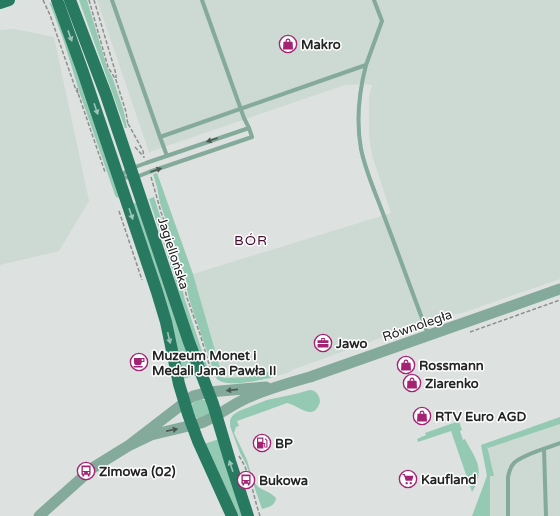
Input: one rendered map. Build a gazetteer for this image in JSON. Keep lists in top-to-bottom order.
{
  "streets": {
    "main road": ["Jagiellońska"],
    "street": ["Równoległa"]
  },
  "crossings": [
    ["Jagiellońska", "Równoległa"]
  ],
  "districts": ["BÓR"],
  "places": {
    "shop": [
      "Makro",
      "Rossmann",
      "Ziarenko",
      "RTV Euro AGD"
    ],
    "office": ["Jawo"],
    "cafe": ["Muzeum Monet i Medali Jana Pawła II"],
    "fuel station": ["BP"],
    "bus stop": ["Zimowa (02)", "Bukowa"],
    "supermarket": ["Kaufland"]
  }
}
